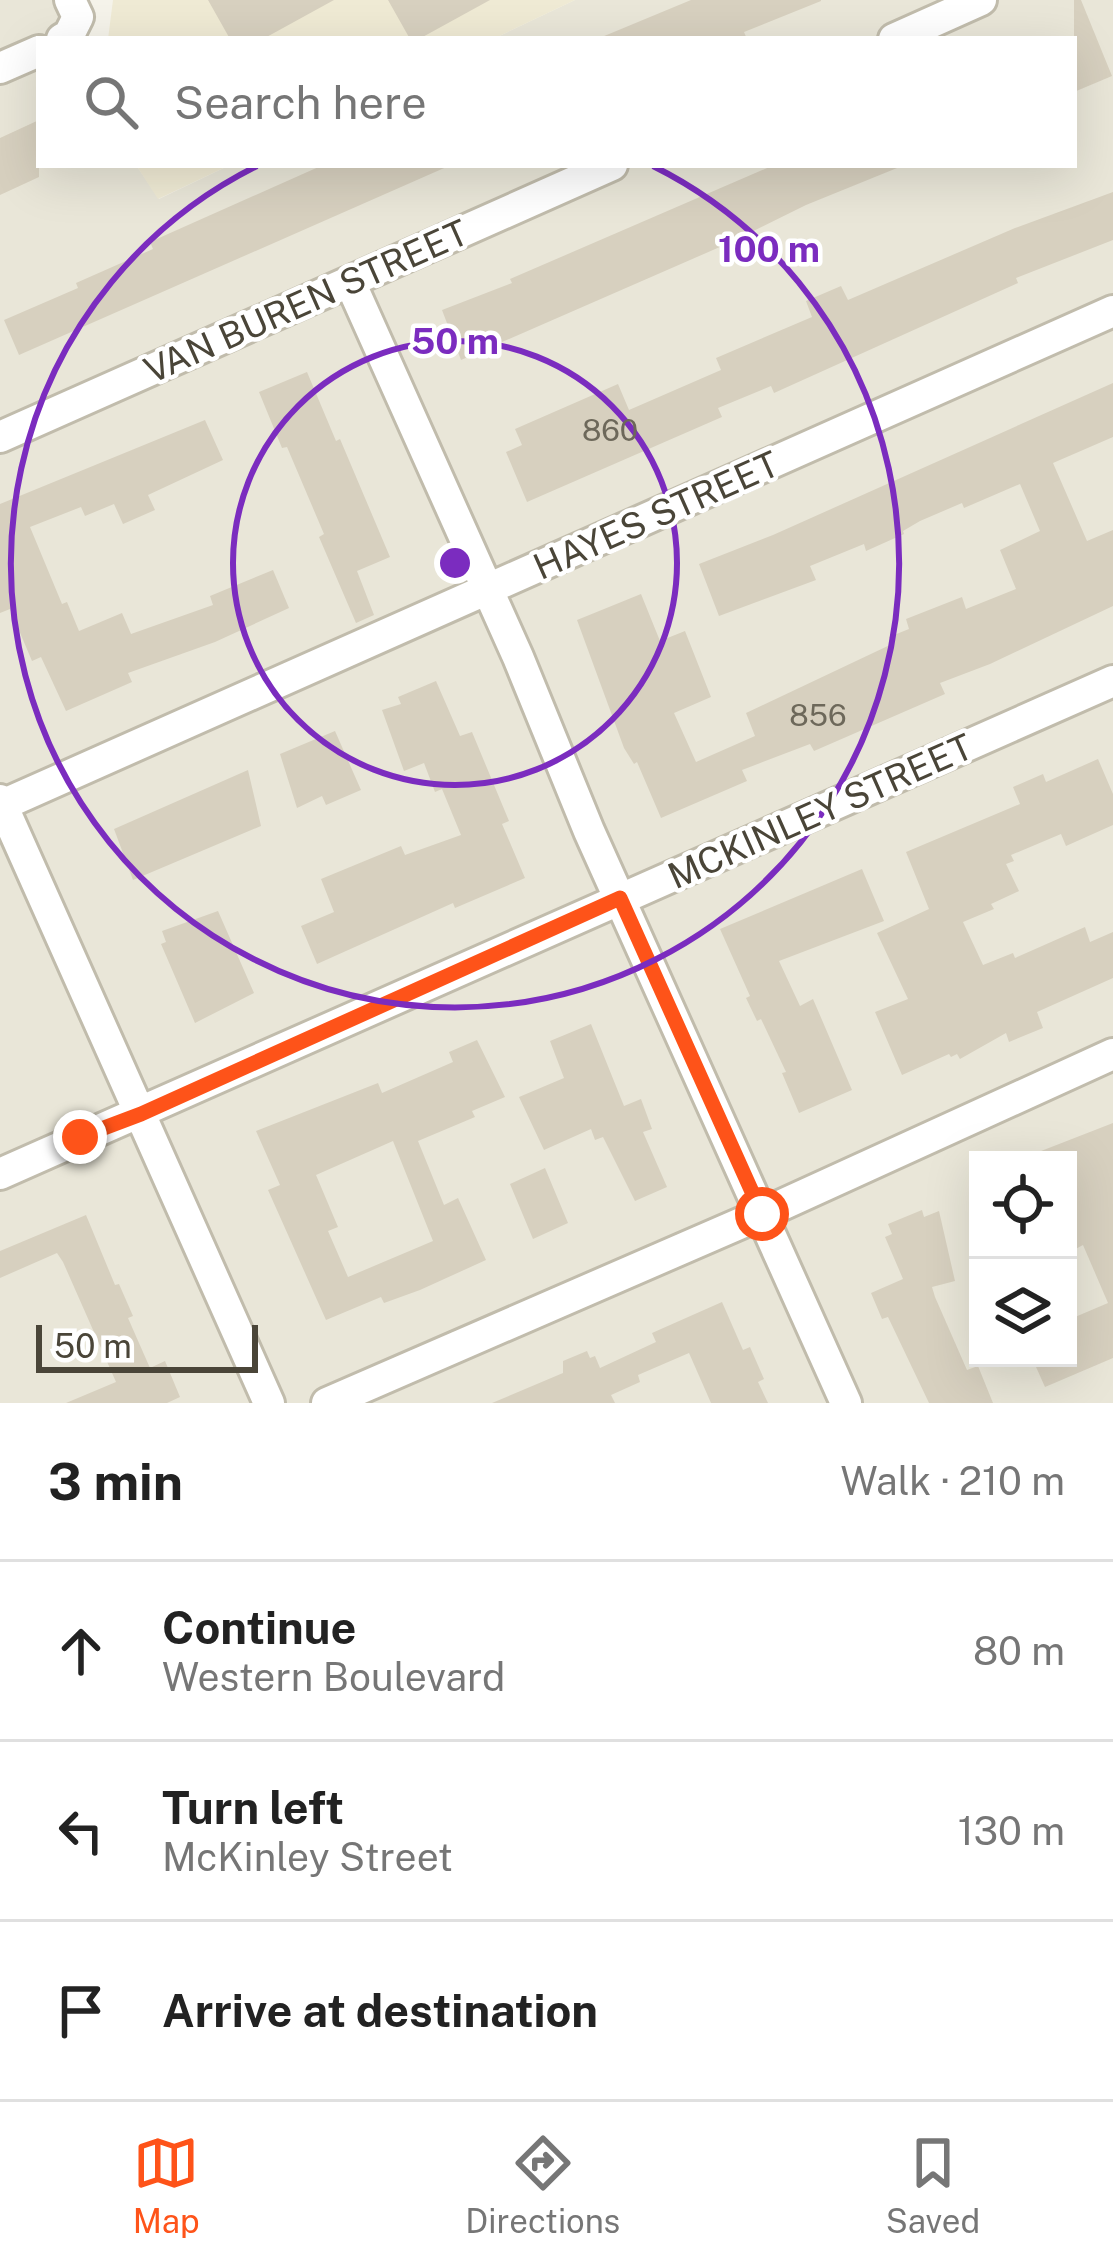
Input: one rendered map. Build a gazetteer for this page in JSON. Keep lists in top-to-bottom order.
{
  "streets": {
    "street": ["VAN BUREN STREET", "HAYES STREET", "MCKINLEY STREET"]
  },
  "house_numbers": ["860", "856"],
  "scale_bar": "50 m",
  "page": {
    "search": "Search here",
    "scale": "50 m",
    "heading": ["3 min", "Walk · 210 m"],
    "list": [
      ["Continue", "Western Boulevard", "80 m"],
      ["Turn left", "McKinley Street", "130 m"],
      "Arrive at destination"
    ],
    "nav": ["Map", "Directions", "Saved"]
  },
  "rings": ["100 m", "50 m"]
}
